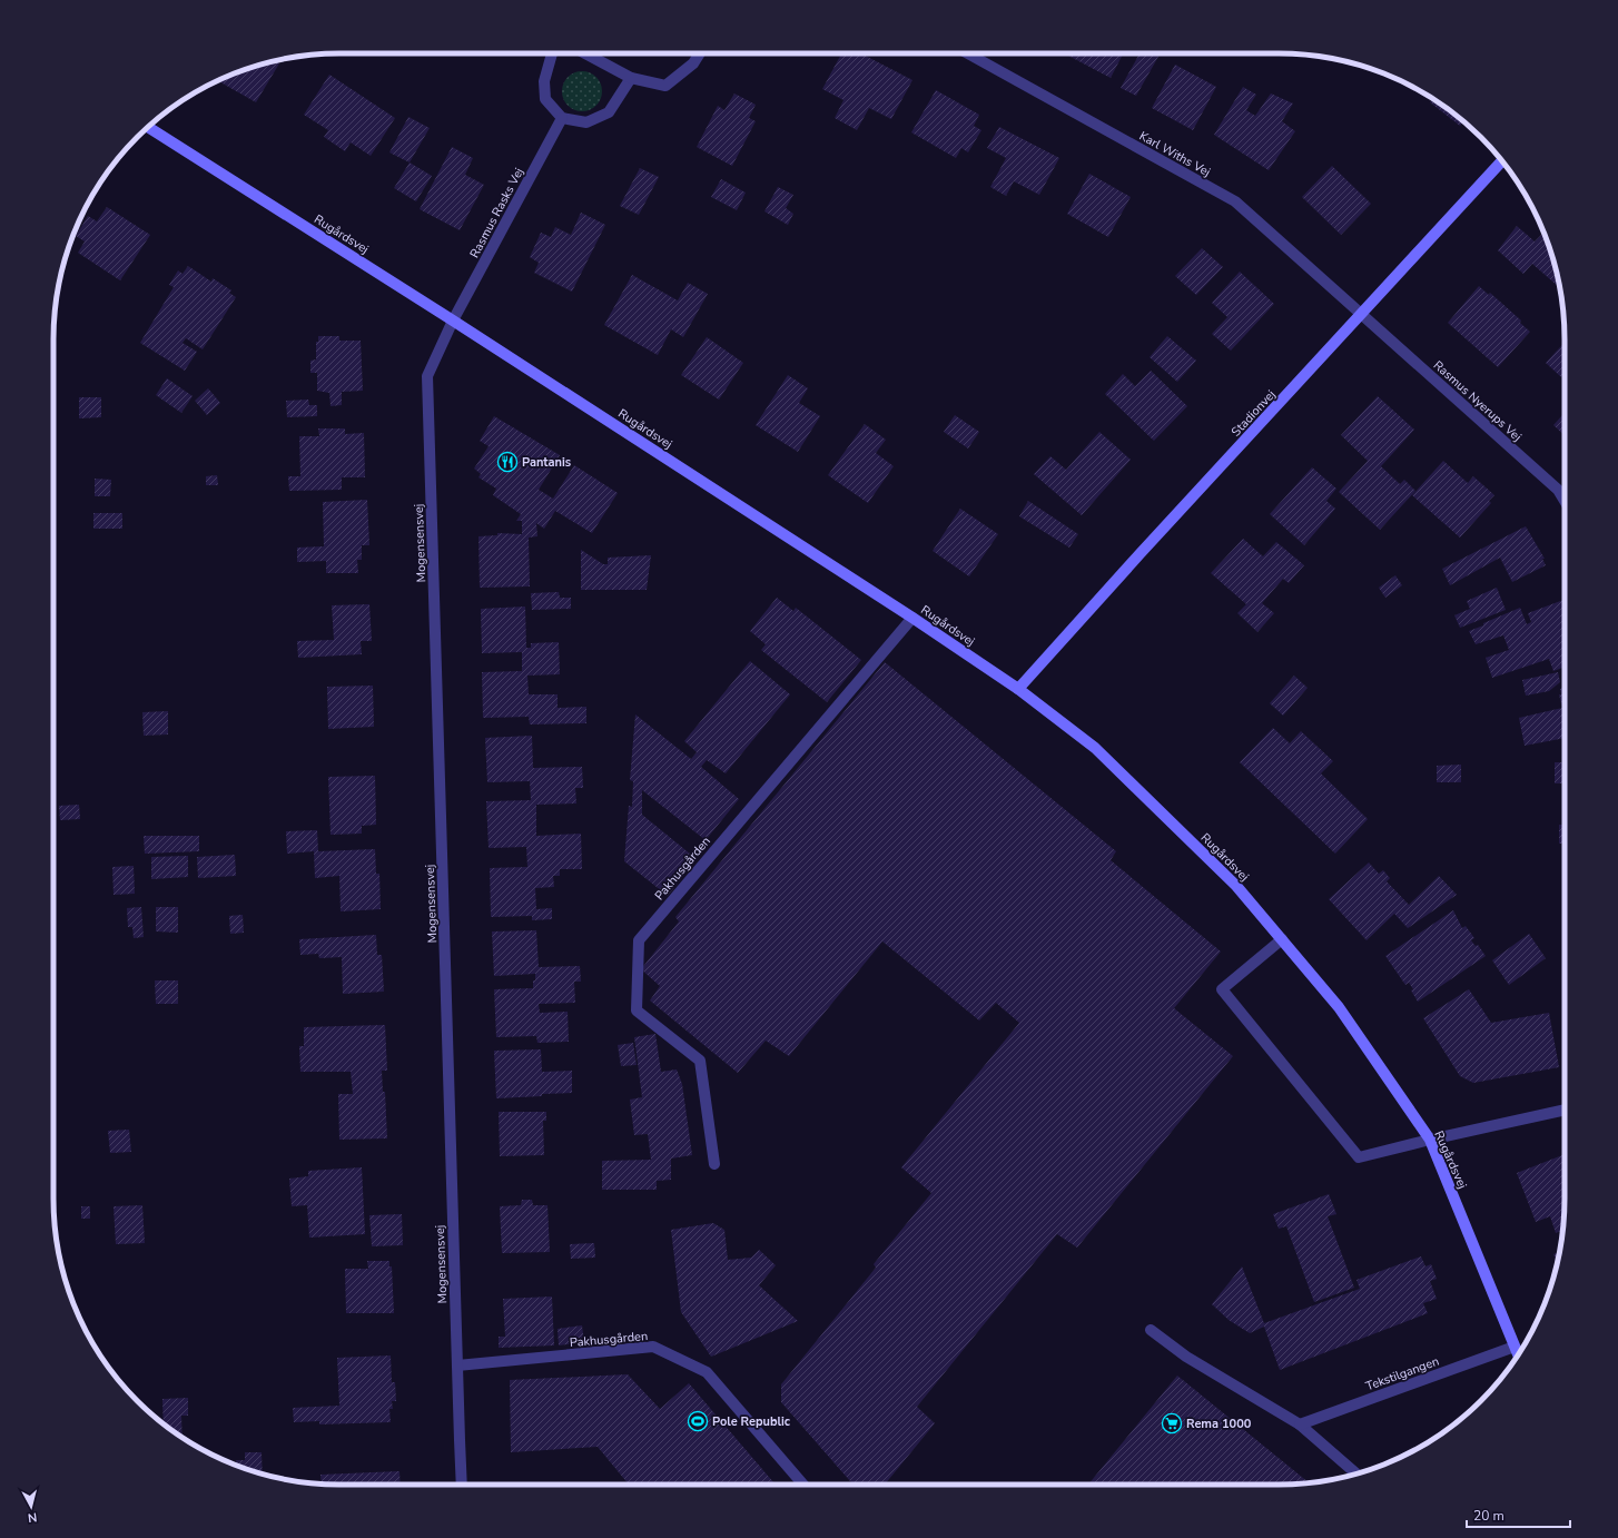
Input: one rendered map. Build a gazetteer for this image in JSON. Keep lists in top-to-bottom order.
{
  "streets": {
    "street": [
      "Karl Withs Vej",
      "Rasmus Rasks Vej",
      "Rugårdsvej",
      "Rasmus Nyerups Vej",
      "Stadionvej",
      "Mogensensvej",
      "Pakhusgården",
      "Tekstilgangen"
    ]
  },
  "crossings": [
    ["Karl Withs Vej", "Rasmus Nyerups Vej"],
    ["Karl Withs Vej", "Stadionvej"],
    ["Rasmus Rasks Vej", "Rugårdsvej"],
    ["Rasmus Rasks Vej", "Mogensensvej"],
    ["Rugårdsvej", "Stadionvej"],
    ["Rugårdsvej", "Mogensensvej"],
    ["Rugårdsvej", "Pakhusgården"],
    ["Rugårdsvej", "Tekstilgangen"],
    ["Rasmus Nyerups Vej", "Stadionvej"],
    ["Mogensensvej", "Pakhusgården"]
  ],
  "places": {
    "restaurant": ["Pantanis"],
    "sports": ["Pole Republic"],
    "supermarket": ["Rema 1000"]
  },
  "scale_bar": "20 m",
  "north": "bottom"
}
